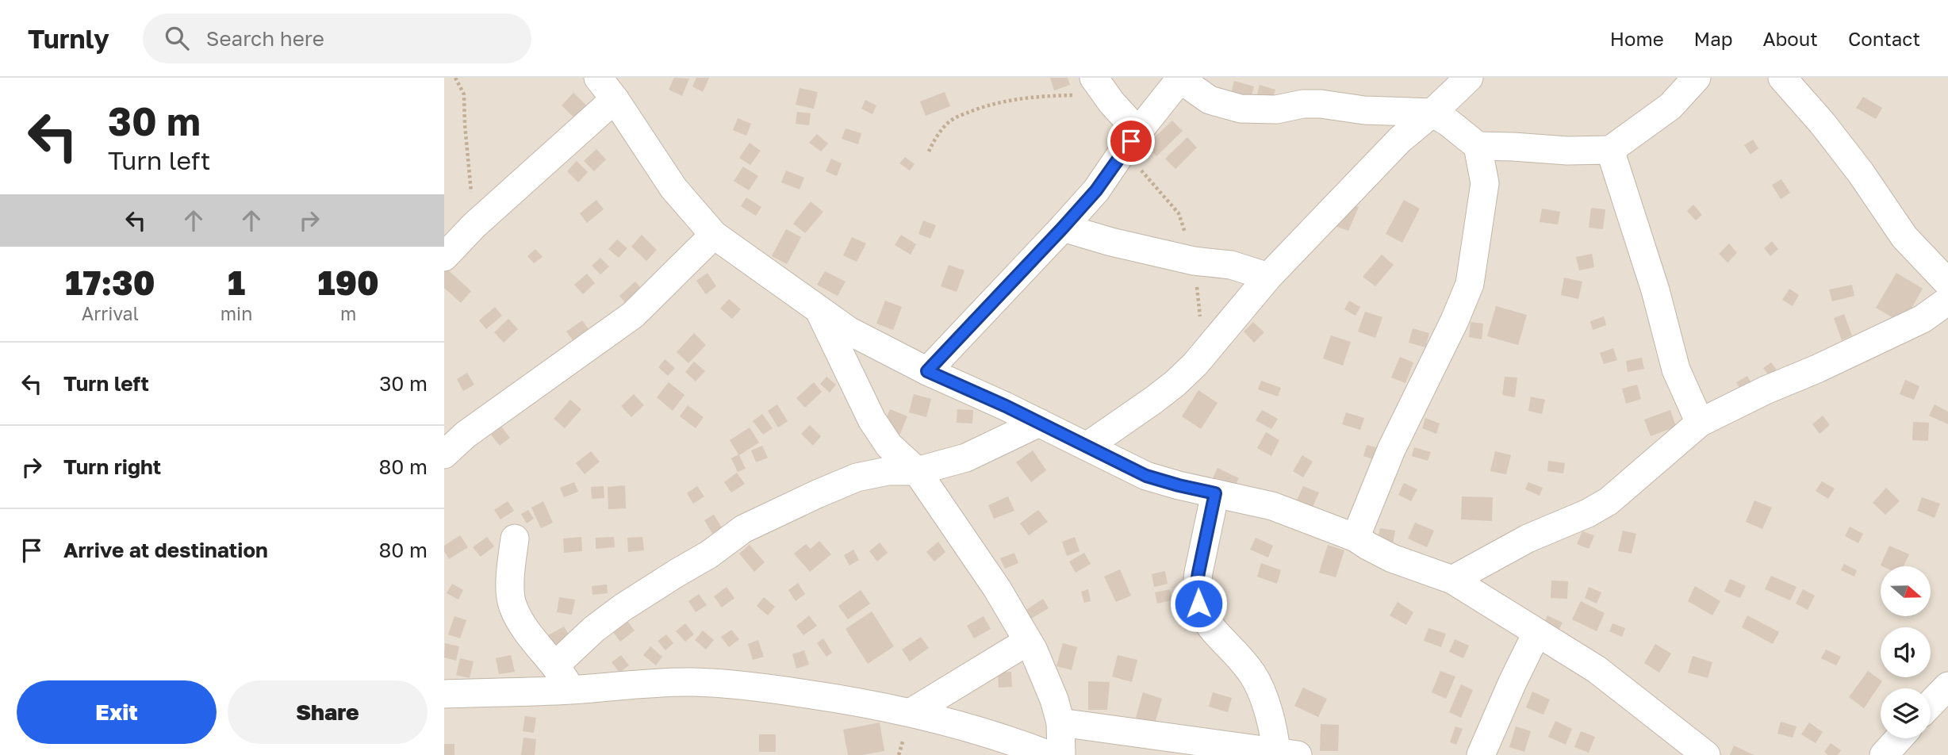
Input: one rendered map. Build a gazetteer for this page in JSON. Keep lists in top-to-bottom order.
{
  "north": "right",
  "page": {
    "header": "Turnly",
    "search": "Search here",
    "nav": [
      "Home",
      "Map",
      "About",
      "Contact"
    ],
    "turn": ["30 m", "Turn left"],
    "eta": [
      "17:30",
      "Arrival",
      "1",
      "min",
      "190",
      "m"
    ],
    "list": [
      {
        "name": "Turn left",
        "value": "30 m"
      },
      {
        "name": "Turn right",
        "value": "80 m"
      },
      {
        "name": "Arrive at destination",
        "value": "80 m"
      }
    ],
    "buttons": ["Exit", "Share"]
  }
}
